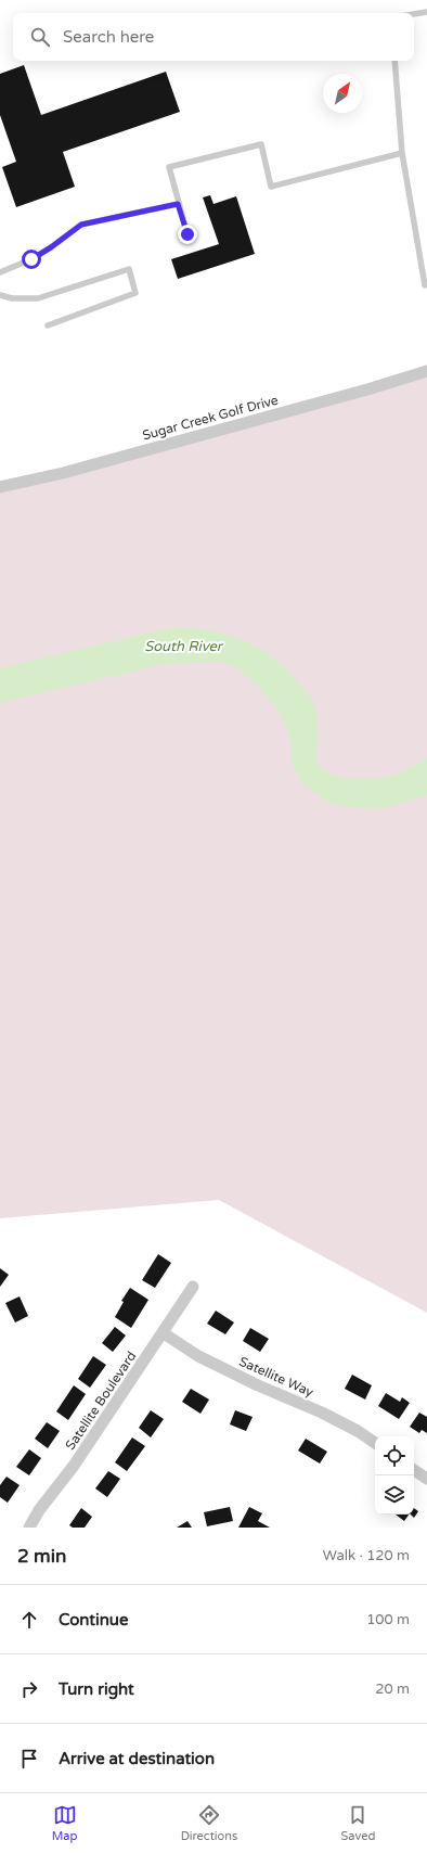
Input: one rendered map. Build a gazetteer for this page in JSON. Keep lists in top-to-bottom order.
{
  "streets": {
    "street": ["Sugar Creek Golf Drive", "Satellite Way", "Satellite Boulevard"]
  },
  "crossings": [
    ["Satellite Way", "Satellite Boulevard"]
  ],
  "water": ["South River"],
  "north": "top right",
  "page": {
    "search": "Search here",
    "heading": ["2 min", "Walk · 120 m"],
    "list": [
      ["Continue", "100 m"],
      ["Turn right", "20 m"],
      "Arrive at destination"
    ],
    "nav": ["Map", "Directions", "Saved"]
  }
}
